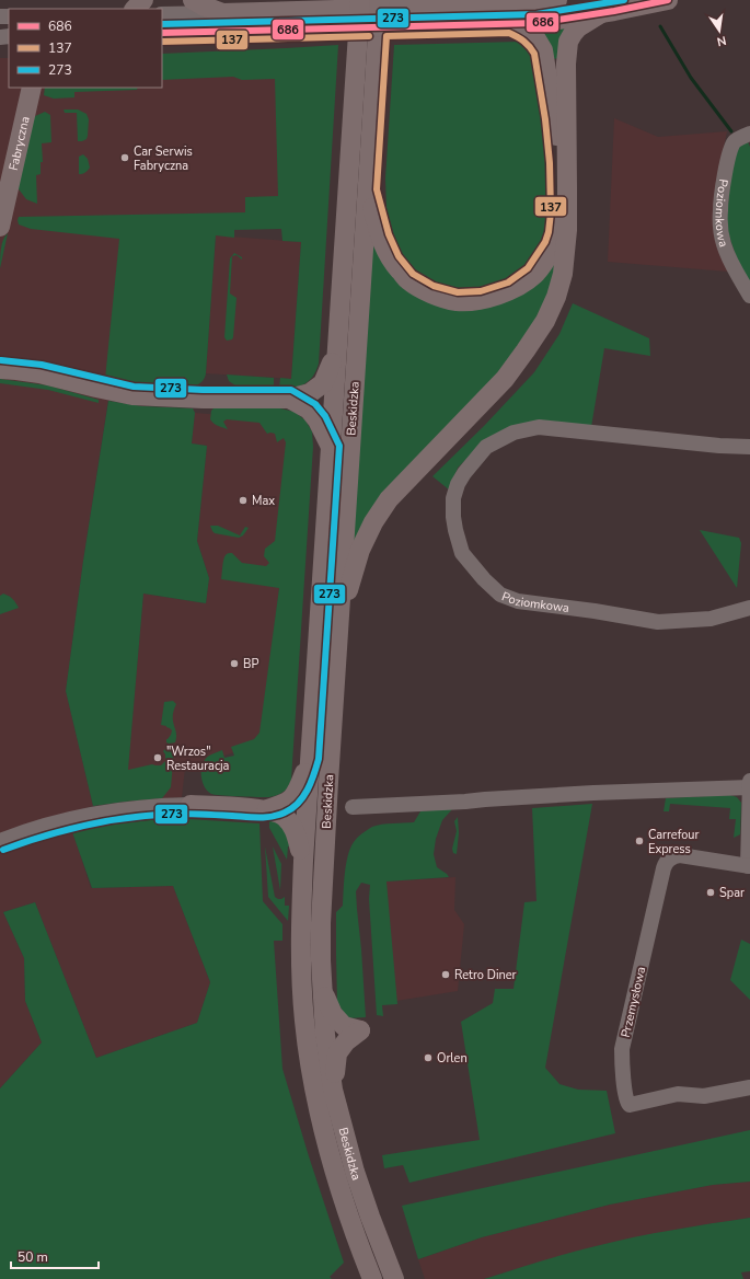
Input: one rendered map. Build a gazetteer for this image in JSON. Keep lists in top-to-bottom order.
{
  "streets": {
    "main road": ["Fabryczna", "Beskidzka"],
    "street": ["Poziomkowa", "Przemysłowa"]
  },
  "places": [
    "Car Serwis Fabryczna",
    "Max",
    "BP",
    "\"Wrzos\" Restauracja",
    "Carrefour Express",
    "Spar",
    "Retro Diner",
    "Orlen"
  ],
  "lines": ["transit line 686", "transit line 273", "transit line 137"],
  "legend": ["686", "137", "273"],
  "scale_bar": "50 m",
  "north": "bottom"
}
